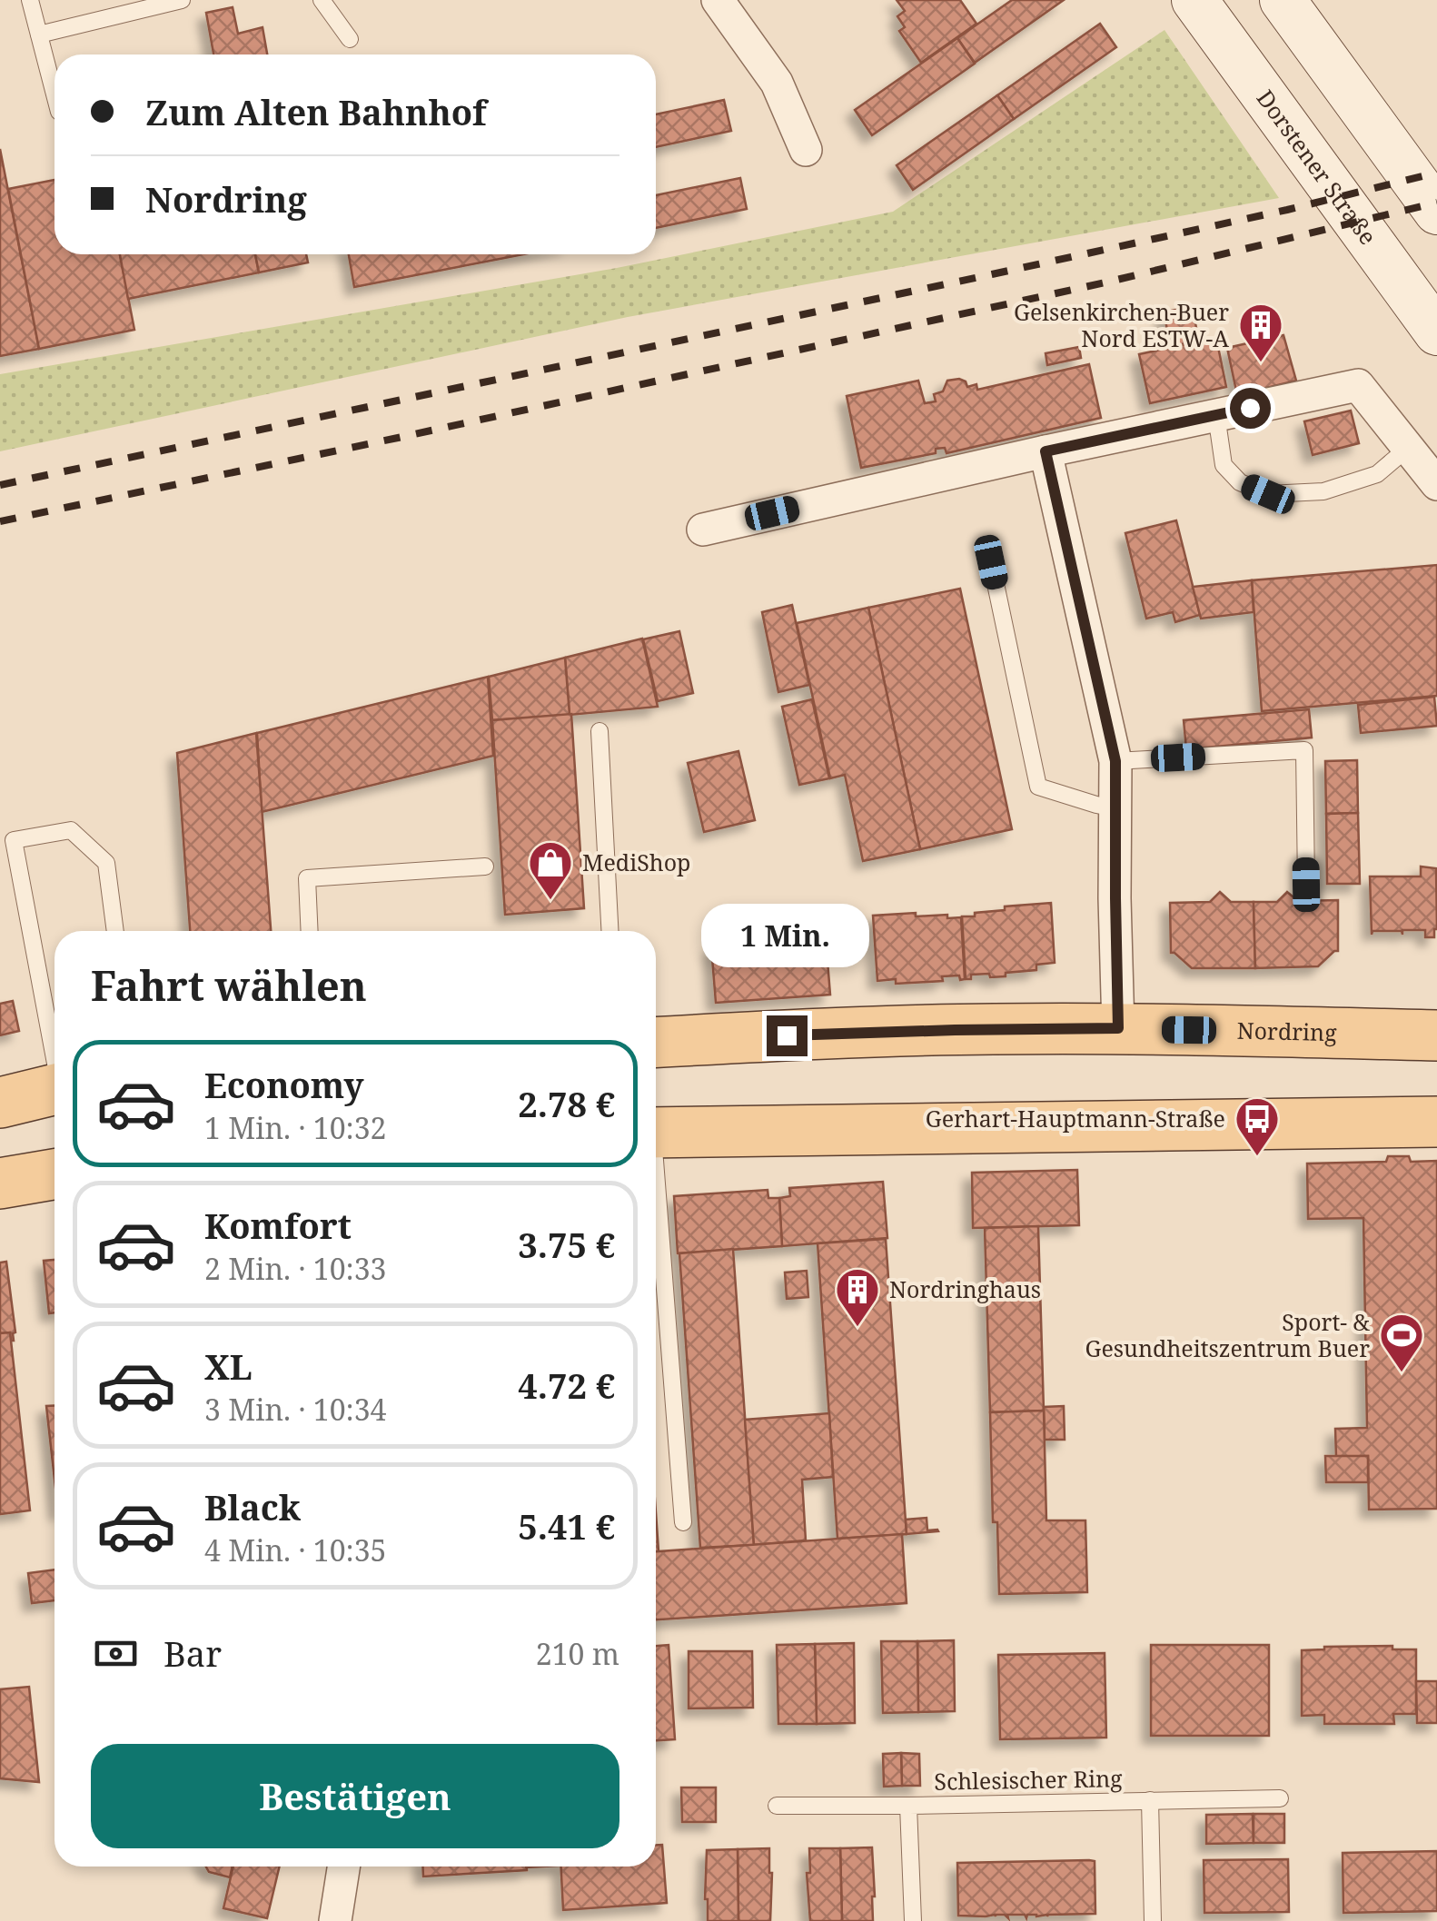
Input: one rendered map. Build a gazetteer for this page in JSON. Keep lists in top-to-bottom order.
{
  "streets": {
    "main road": ["Dorstener Straße", "Nordring"],
    "lane": ["Schlesischer Ring"]
  },
  "places": {
    "building": ["Gelsenkirchen-Buer Nord ESTW-A", "Nordringhaus"],
    "shop": ["MediShop"],
    "bus stop": ["Gerhart-Hauptmann-Straße"],
    "sports": ["Sport- & Gesundheitszentrum Buer"]
  },
  "page": {
    "banner": ["Zum Alten Bahnhof", "Nordring"],
    "bubble": "1 Min.",
    "heading": "Fahrt wählen",
    "list": [
      {
        "name": "Economy",
        "note": "1 Min. · 10:32",
        "value": "2.78 €"
      },
      {
        "name": "Komfort",
        "note": "2 Min. · 10:33",
        "value": "3.75 €"
      },
      {
        "name": "XL",
        "note": "3 Min. · 10:34",
        "value": "4.72 €"
      },
      {
        "name": "Black",
        "note": "4 Min. · 10:35",
        "value": "5.41 €"
      }
    ],
    "pay": ["Bar", "210 m"],
    "buttons": "Bestätigen"
  }
}
